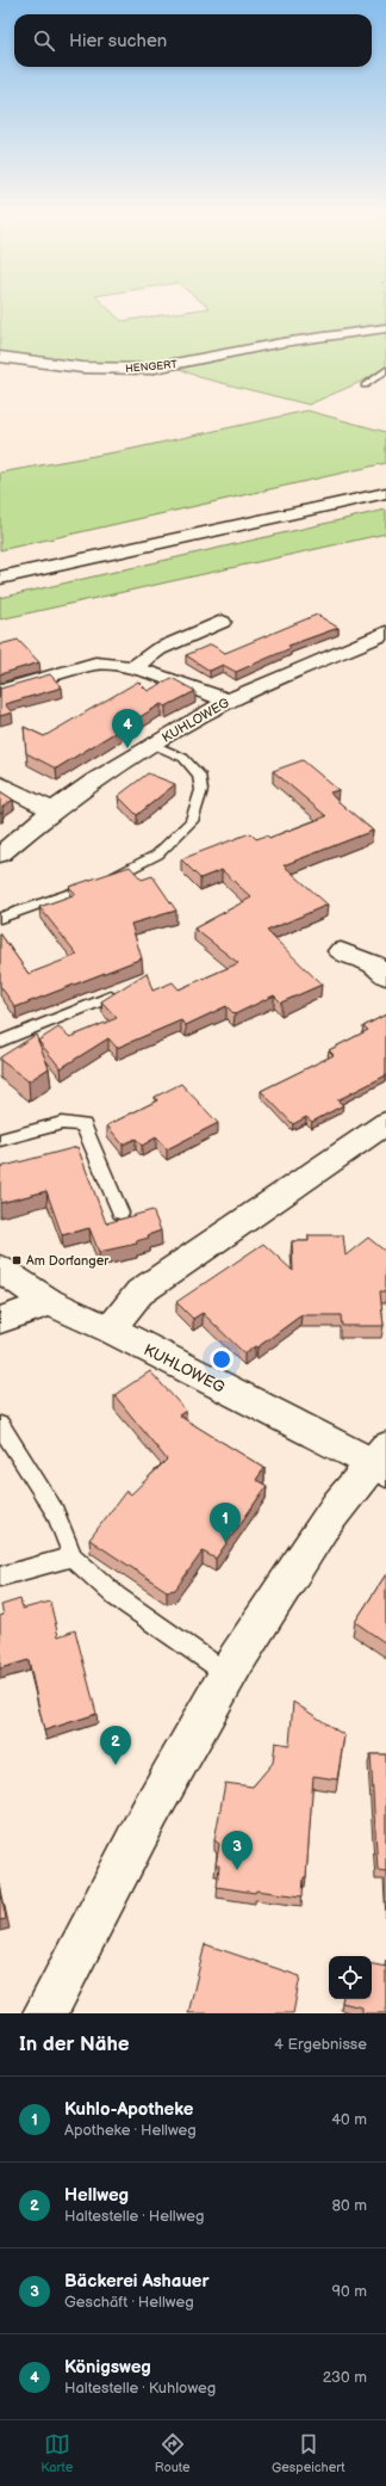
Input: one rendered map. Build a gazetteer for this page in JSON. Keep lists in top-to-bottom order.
{
  "streets": {
    "main road": ["HENGERT", "KUHLOWEG"]
  },
  "places": {
    "transit": ["Am Dorfanger"]
  },
  "page": {
    "search": "Hier suchen",
    "pins": [
      "4",
      "1",
      "2",
      "3"
    ],
    "heading": ["In der Nähe", "4 Ergebnisse"],
    "list": [
      {
        "mark": "1",
        "name": "Kuhlo-Apotheke",
        "note": "Apotheke · Hellweg",
        "value": "40 m"
      },
      {
        "mark": "2",
        "name": "Hellweg",
        "note": "Haltestelle · Hellweg",
        "value": "80 m"
      },
      {
        "mark": "3",
        "name": "Bäckerei Ashauer",
        "note": "Geschäft · Hellweg",
        "value": "90 m"
      },
      {
        "mark": "4",
        "name": "Königsweg",
        "note": "Haltestelle · Kuhloweg",
        "value": "230 m"
      }
    ],
    "nav": ["Karte", "Route", "Gespeichert"]
  }
}
